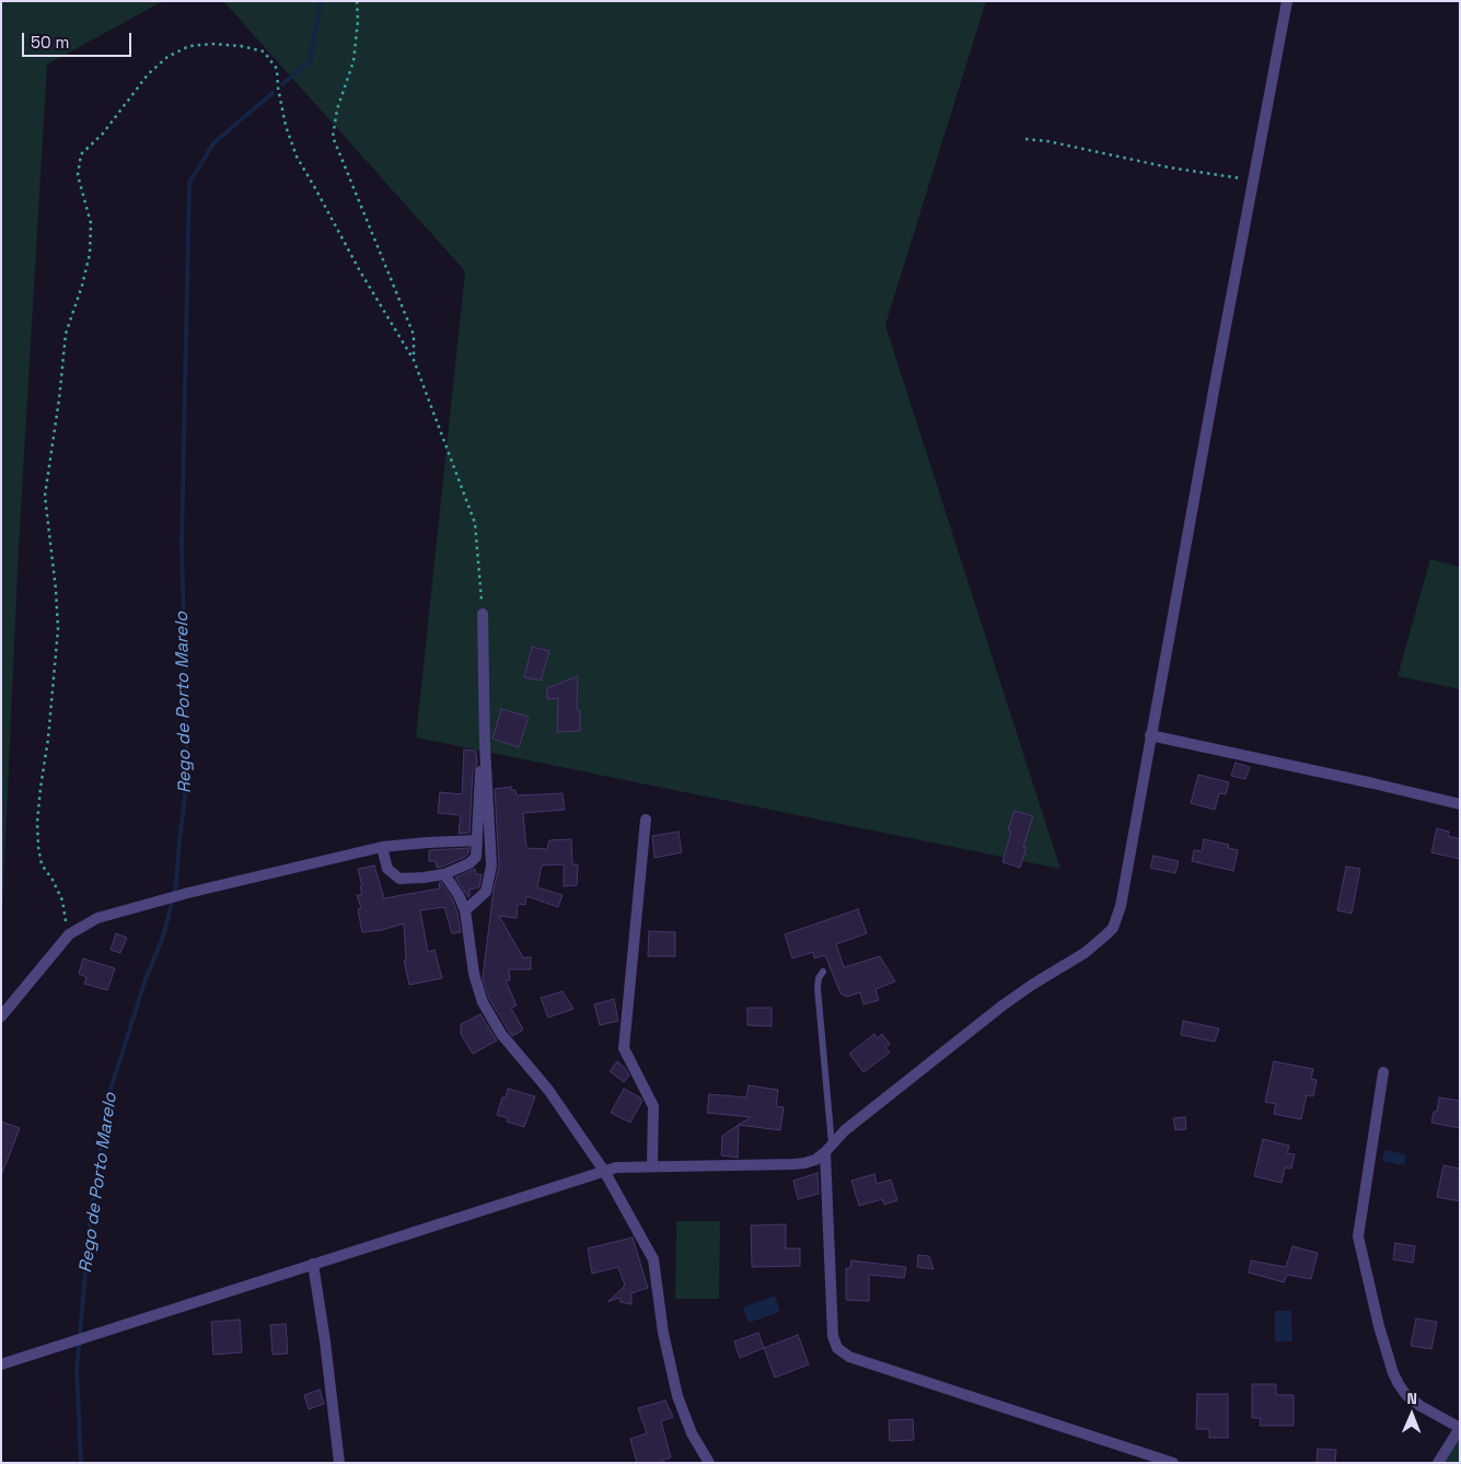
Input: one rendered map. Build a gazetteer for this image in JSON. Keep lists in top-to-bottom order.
{
  "water": ["Rego de Porto Marelo"],
  "scale_bar": "50 m",
  "north": "top"
}
